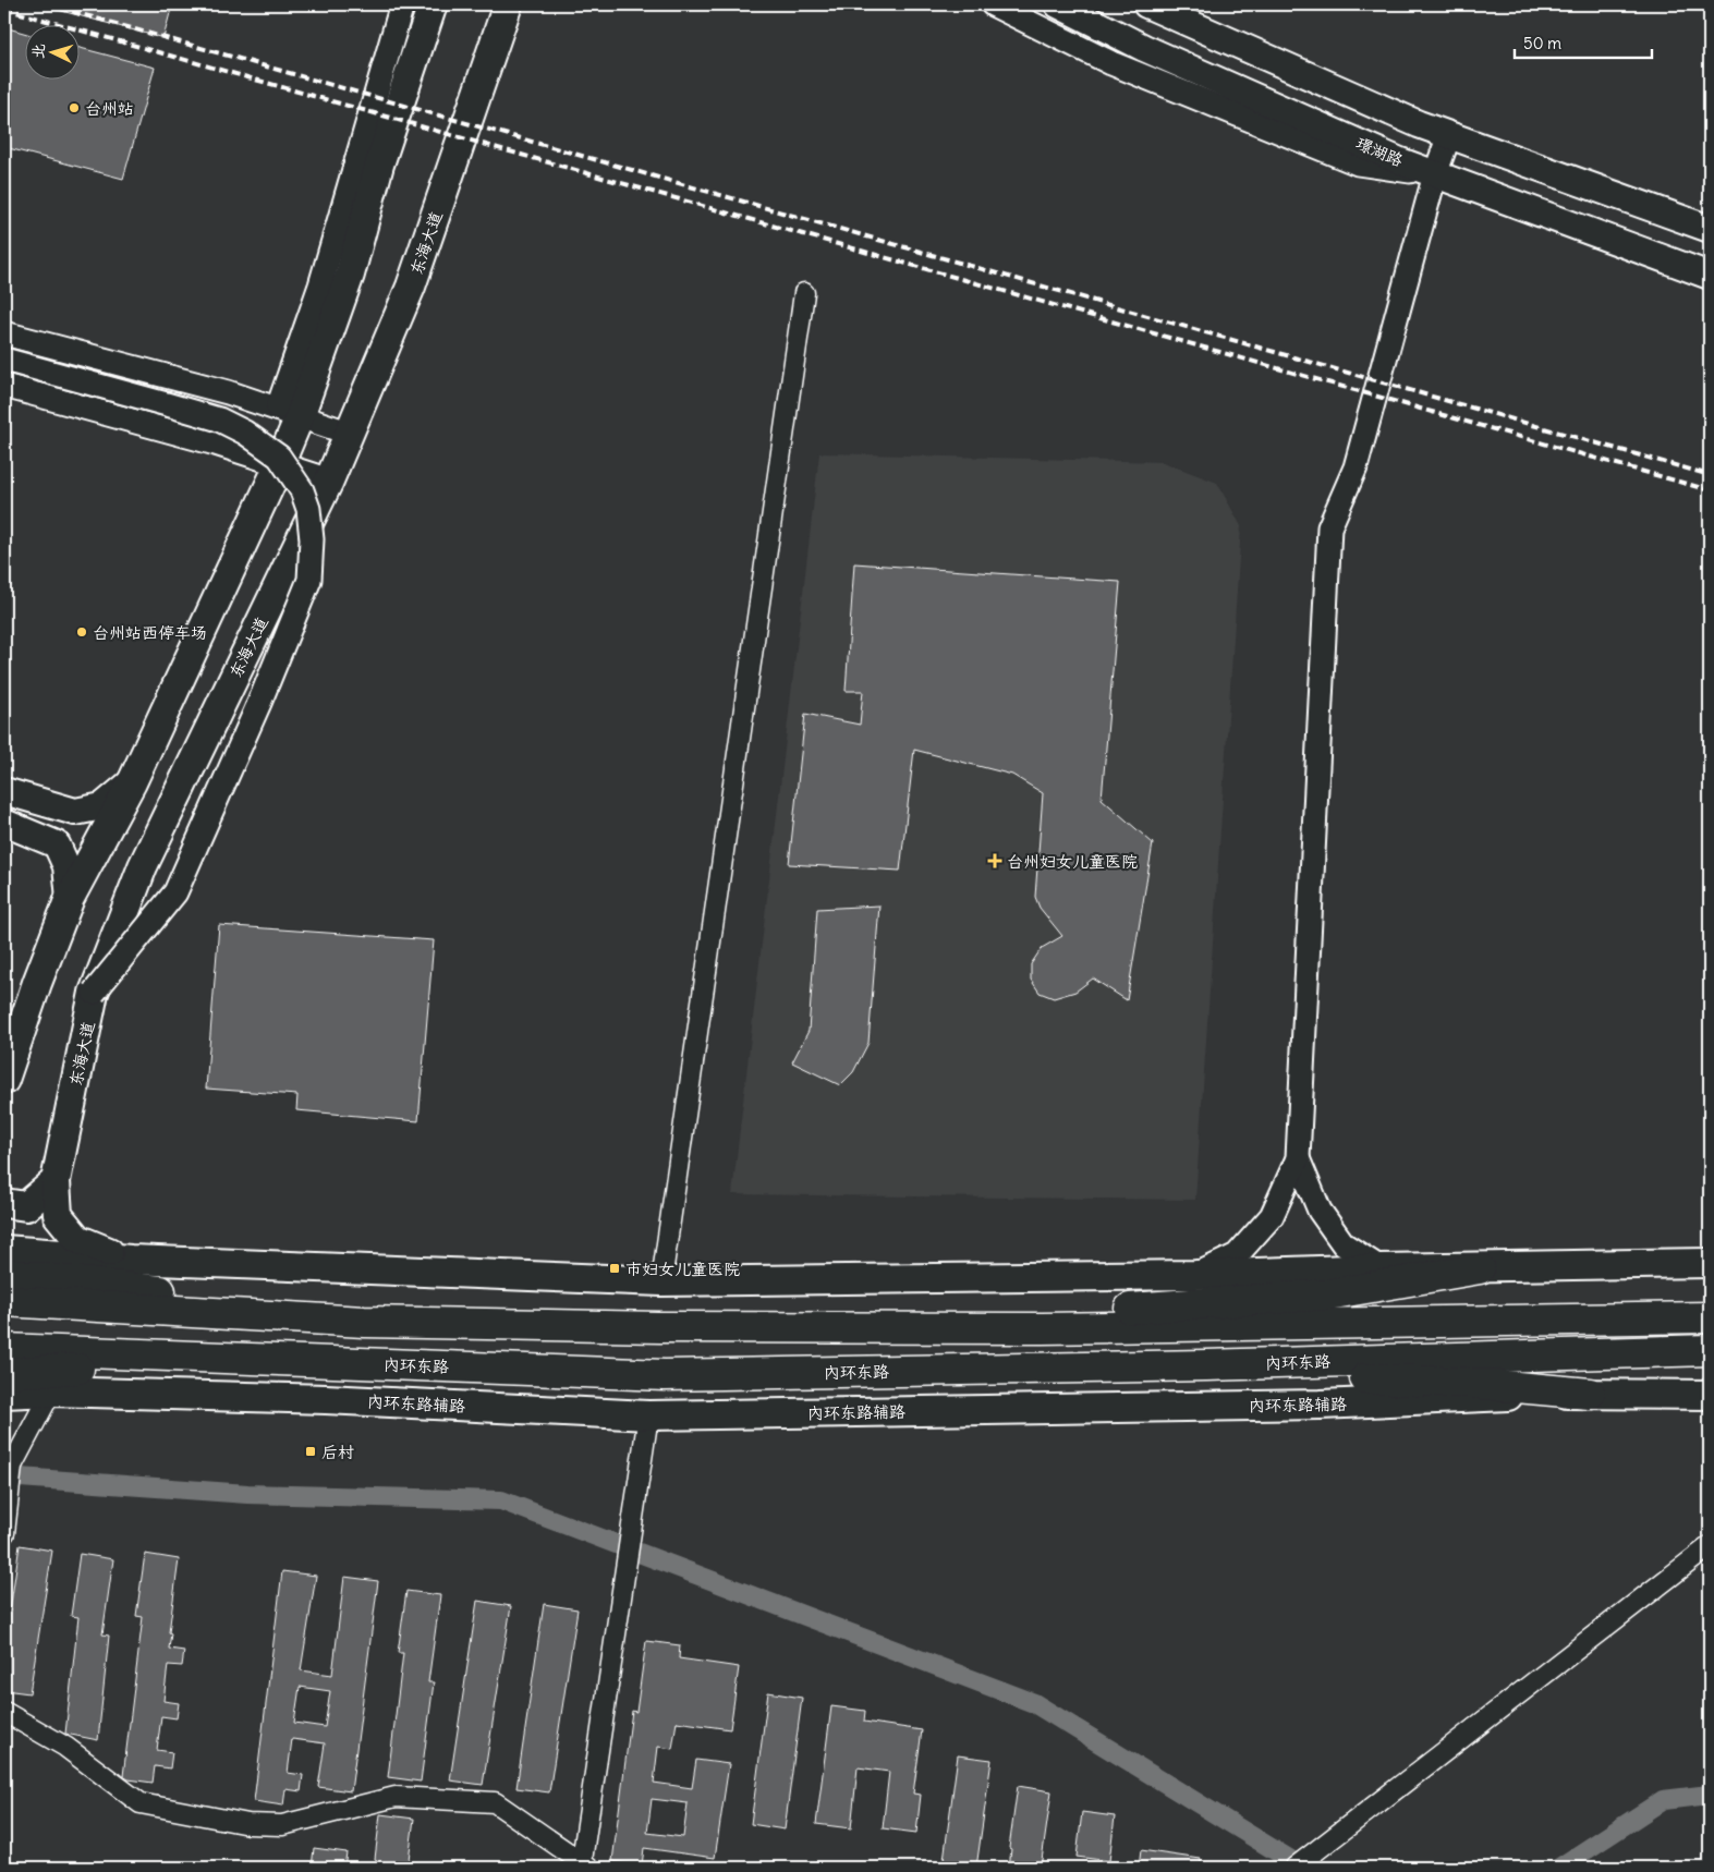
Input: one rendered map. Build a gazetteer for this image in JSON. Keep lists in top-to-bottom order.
{
  "streets": {
    "highway": ["内环东路"],
    "main road": ["璟湖路", "东海大道", "内环东路辅路"]
  },
  "places": {
    "other": ["台州站", "台州站西停车场"],
    "health": ["台州妇女儿童医院"],
    "transit": ["市妇女儿童医院", "后村"]
  },
  "scale_bar": "50 m",
  "north": "left"
}
